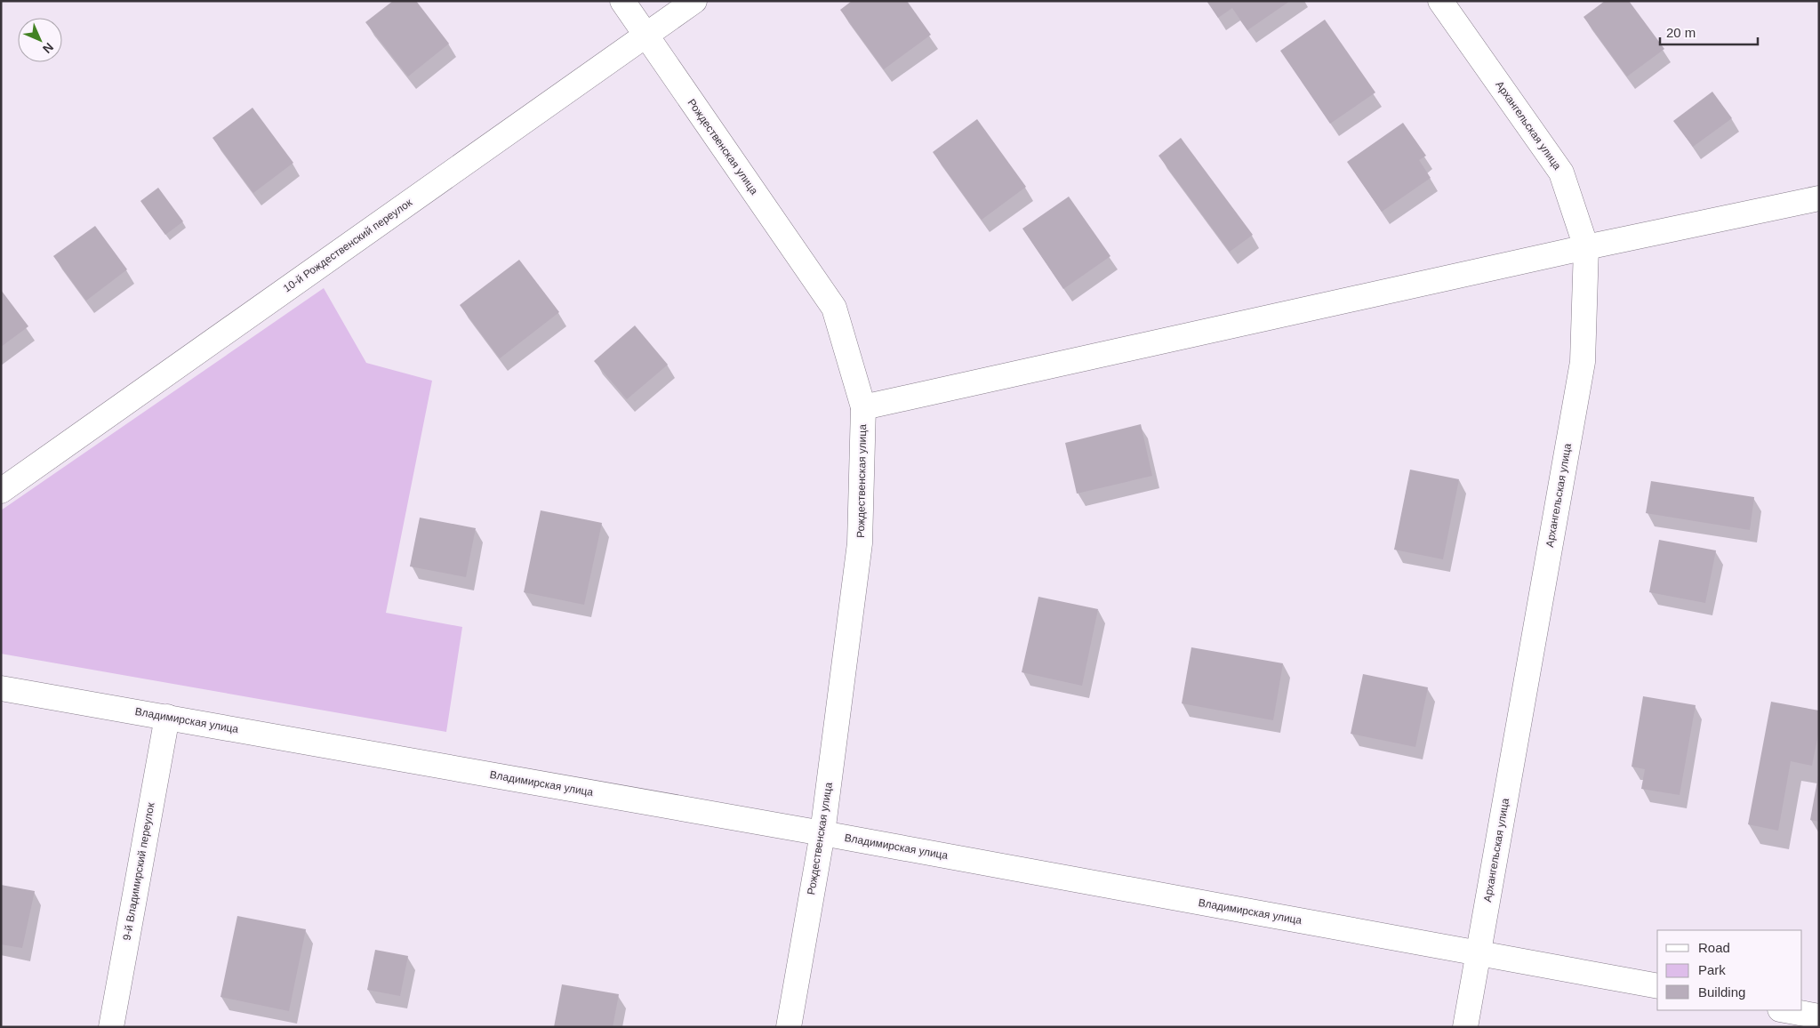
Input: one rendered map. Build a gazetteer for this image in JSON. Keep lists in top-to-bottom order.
{
  "streets": {
    "street": [
      "Архангельская улица",
      "Рождественская улица",
      "10-й Рождественский переулок",
      "Владимирская улица",
      "9-й Владимирский переулок"
    ]
  },
  "crossings": [
    ["Архангельская улица", "Владимирская улица"],
    ["Рождественская улица", "10-й Рождественский переулок"],
    ["Рождественская улица", "Владимирская улица"],
    ["Владимирская улица", "9-й Владимирский переулок"]
  ],
  "legend": ["Road", "Park", "Building"],
  "scale_bar": "20 m",
  "north": "bottom right"
}
